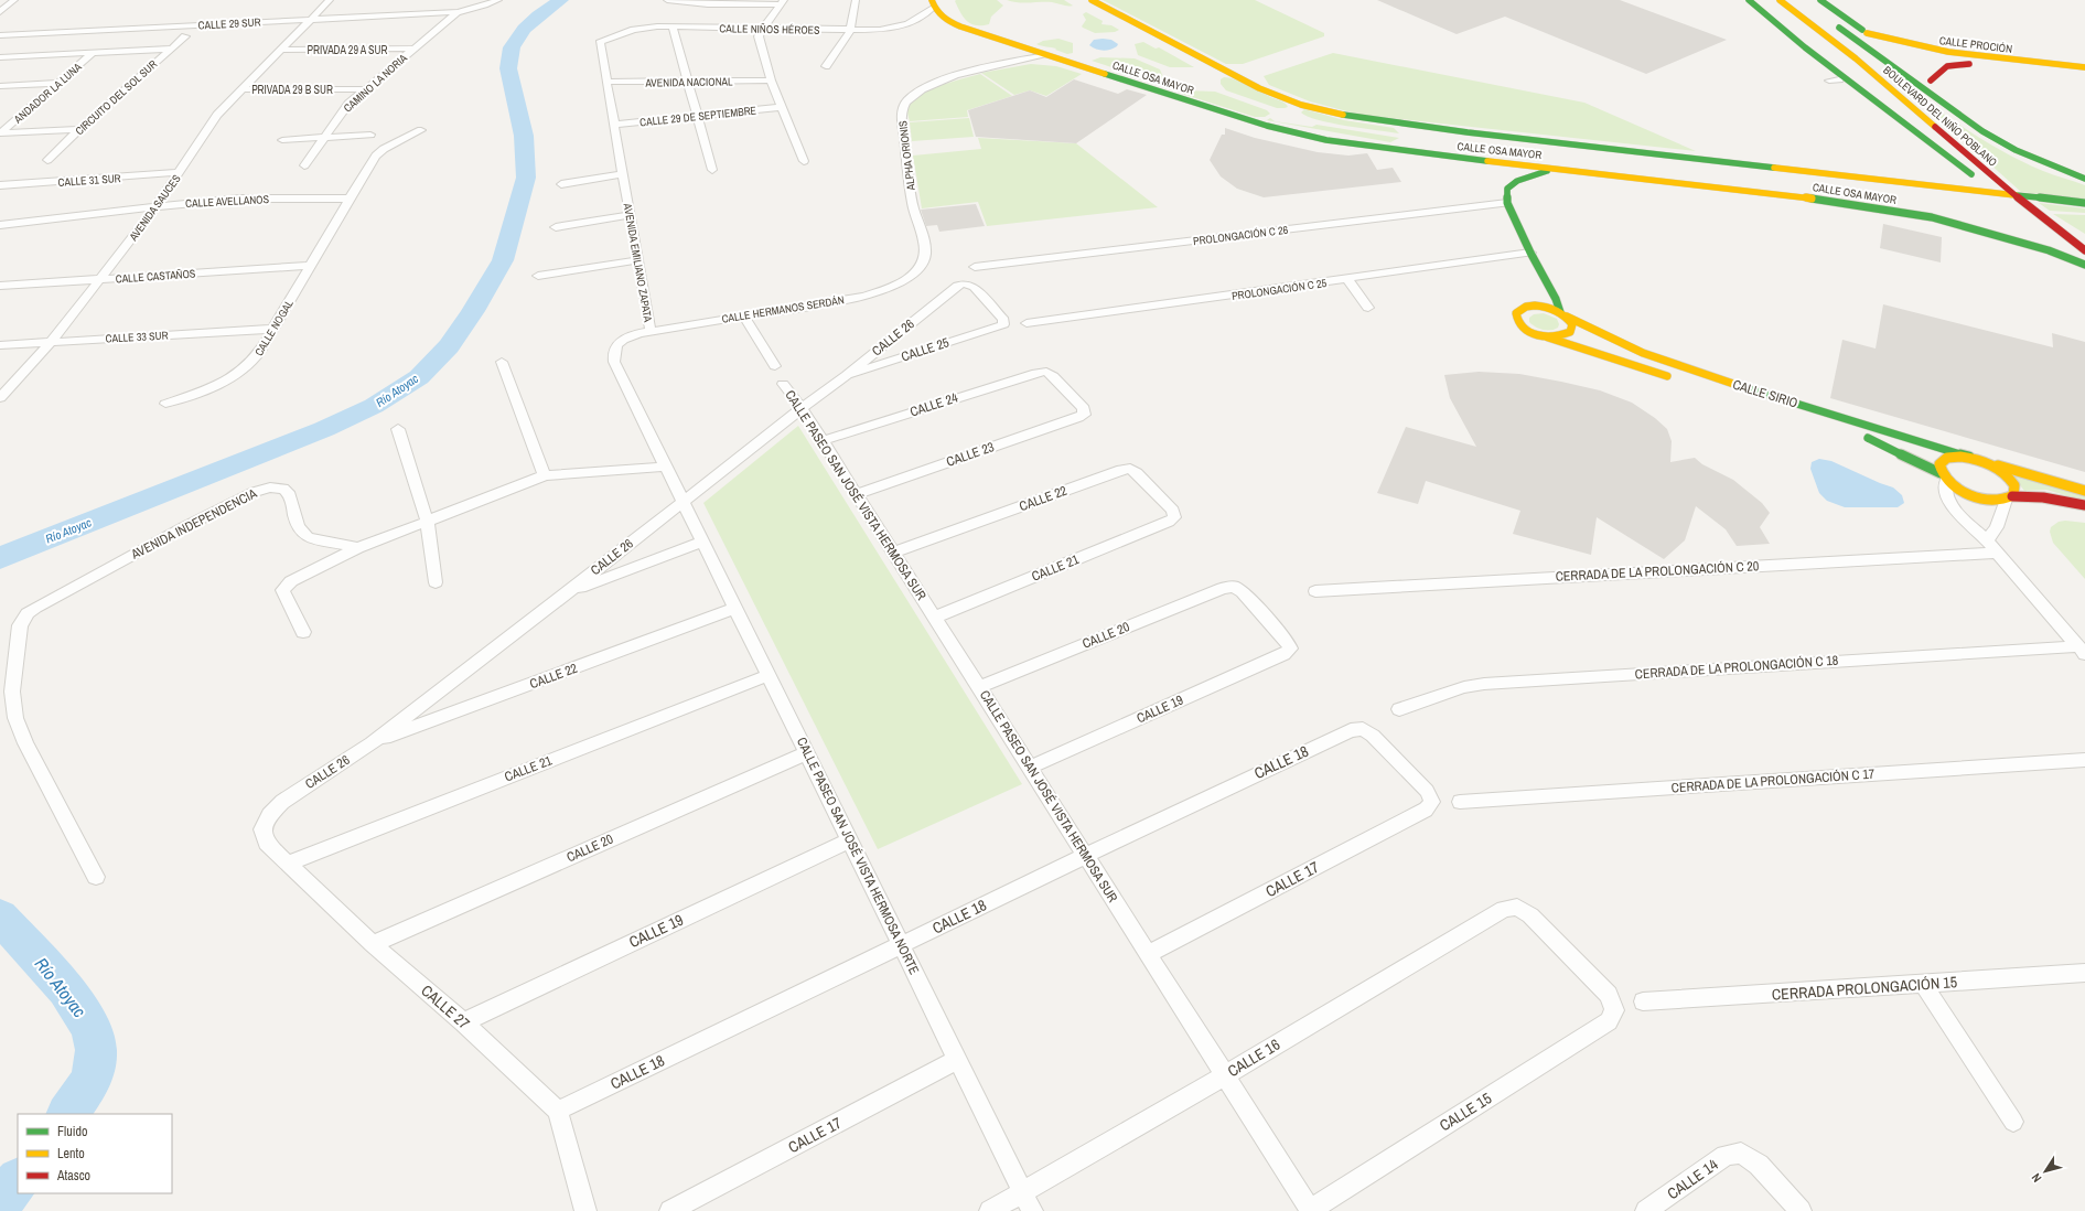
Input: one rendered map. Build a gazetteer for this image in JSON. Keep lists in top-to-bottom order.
{
  "streets": {
    "street": [
      "CALLE 29 SUR",
      "CALLE NIÑOS HÉROES",
      "CALLE PROCIÓN",
      "PRIVADA 29 A SUR",
      "CALLE OSA MAYOR",
      "AVENIDA NACIONAL",
      "CAMINO LA NORIA",
      "PRIVADA 29 B SUR",
      "ANDADOR LA LUNA",
      "CIRCUITO DEL SOL SUR",
      "CALLE 29 DE SEPTIEMBRE",
      "BOULEVARD DEL NIÑO POBLANO",
      "ALPHA ORIONIS",
      "CALLE 31 SUR",
      "CALLE AVELLANOS",
      "AVENIDA SAUCES",
      "PROLONGACIÓN C 26",
      "AVENIDA EMILIANO ZAPATA",
      "CALLE CASTAÑOS",
      "PROLONGACIÓN C 25",
      "CALLE HERMANOS SERDÁN",
      "CALLE NOGAL",
      "CALLE 33 SUR",
      "CALLE 26",
      "CALLE 25",
      "CALLE SIRIO",
      "CALLE 24",
      "CALLE 23",
      "CALLE PASEO SAN JOSÉ VISTA HERMOSA SUR",
      "CALLE 22",
      "AVENIDA INDEPENDENCIA",
      "CALLE 21",
      "CERRADA DE LA PROLONGACIÓN C 20",
      "CALLE 20",
      "CERRADA DE LA PROLONGACIÓN C 18",
      "CALLE 19",
      "CALLE 18",
      "CERRADA DE LA PROLONGACIÓN C 17",
      "CALLE PASEO SAN JOSÉ VISTA HERMOSA NORTE",
      "CALLE 17",
      "CERRADA PROLONGACIÓN 15",
      "CALLE 27",
      "CALLE 16",
      "CALLE 15",
      "CALLE 14"
    ]
  },
  "crossings": [
    ["CALLE 29 SUR", "CAMINO LA NORIA"],
    ["CALLE 29 SUR", "AVENIDA SAUCES"],
    ["CALLE NIÑOS HÉROES", "CALLE OSA MAYOR"],
    ["CALLE NIÑOS HÉROES", "AVENIDA EMILIANO ZAPATA"],
    ["PRIVADA 29 A SUR", "CAMINO LA NORIA"],
    ["PRIVADA 29 A SUR", "AVENIDA SAUCES"],
    ["CALLE OSA MAYOR", "BOULEVARD DEL NIÑO POBLANO"],
    ["CALLE OSA MAYOR", "ALPHA ORIONIS"],
    ["AVENIDA NACIONAL", "AVENIDA EMILIANO ZAPATA"],
    ["CAMINO LA NORIA", "PRIVADA 29 B SUR"],
    ["PRIVADA 29 B SUR", "AVENIDA SAUCES"],
    ["CALLE 29 DE SEPTIEMBRE", "AVENIDA EMILIANO ZAPATA"],
    ["ALPHA ORIONIS", "CALLE HERMANOS SERDÁN"],
    ["CALLE 31 SUR", "AVENIDA SAUCES"],
    ["CALLE AVELLANOS", "AVENIDA SAUCES"],
    ["CALLE AVELLANOS", "CALLE NOGAL"],
    ["AVENIDA SAUCES", "CALLE CASTAÑOS"],
    ["AVENIDA SAUCES", "CALLE 33 SUR"],
    ["AVENIDA EMILIANO ZAPATA", "CALLE HERMANOS SERDÁN"],
    ["AVENIDA EMILIANO ZAPATA", "CALLE 26"],
    ["AVENIDA EMILIANO ZAPATA", "CALLE PASEO SAN JOSÉ VISTA HERMOSA NORTE"],
    ["CALLE CASTAÑOS", "CALLE NOGAL"],
    ["CALLE NOGAL", "CALLE 33 SUR"],
    ["CALLE 26", "CALLE 25"],
    ["CALLE 26", "CALLE PASEO SAN JOSÉ VISTA HERMOSA SUR"],
    ["CALLE 26", "CALLE 22"],
    ["CALLE 26", "CALLE PASEO SAN JOSÉ VISTA HERMOSA NORTE"],
    ["CALLE 26", "CALLE 27"],
    ["CALLE 24", "CALLE 23"],
    ["CALLE 24", "CALLE PASEO SAN JOSÉ VISTA HERMOSA SUR"],
    ["CALLE 23", "CALLE PASEO SAN JOSÉ VISTA HERMOSA SUR"],
    ["CALLE PASEO SAN JOSÉ VISTA HERMOSA SUR", "CALLE 22"],
    ["CALLE PASEO SAN JOSÉ VISTA HERMOSA SUR", "CALLE 21"],
    ["CALLE PASEO SAN JOSÉ VISTA HERMOSA SUR", "CALLE 20"],
    ["CALLE PASEO SAN JOSÉ VISTA HERMOSA SUR", "CALLE 19"],
    ["CALLE PASEO SAN JOSÉ VISTA HERMOSA SUR", "CALLE 18"],
    ["CALLE PASEO SAN JOSÉ VISTA HERMOSA SUR", "CALLE 17"],
    ["CALLE PASEO SAN JOSÉ VISTA HERMOSA SUR", "CALLE 16"],
    ["CALLE PASEO SAN JOSÉ VISTA HERMOSA SUR", "CALLE 15"],
    ["CALLE 22", "CALLE 21"],
    ["CALLE 22", "CALLE PASEO SAN JOSÉ VISTA HERMOSA NORTE"],
    ["CALLE 21", "CALLE PASEO SAN JOSÉ VISTA HERMOSA NORTE"],
    ["CALLE 21", "CALLE 27"],
    ["CALLE 20", "CALLE 19"],
    ["CALLE 20", "CALLE PASEO SAN JOSÉ VISTA HERMOSA NORTE"],
    ["CALLE 20", "CALLE 27"],
    ["CALLE 19", "CALLE PASEO SAN JOSÉ VISTA HERMOSA NORTE"],
    ["CALLE 19", "CALLE 27"],
    ["CALLE 18", "CALLE PASEO SAN JOSÉ VISTA HERMOSA NORTE"],
    ["CALLE 18", "CALLE 17"],
    ["CALLE 18", "CALLE 27"],
    ["CALLE PASEO SAN JOSÉ VISTA HERMOSA NORTE", "CALLE 17"],
    ["CALLE PASEO SAN JOSÉ VISTA HERMOSA NORTE", "CALLE 16"],
    ["CALLE 16", "CALLE 15"]
  ],
  "water": ["Río Atoyac"],
  "legend": ["Fluido", "Lento", "Atasco"],
  "north": "bottom left"
}
